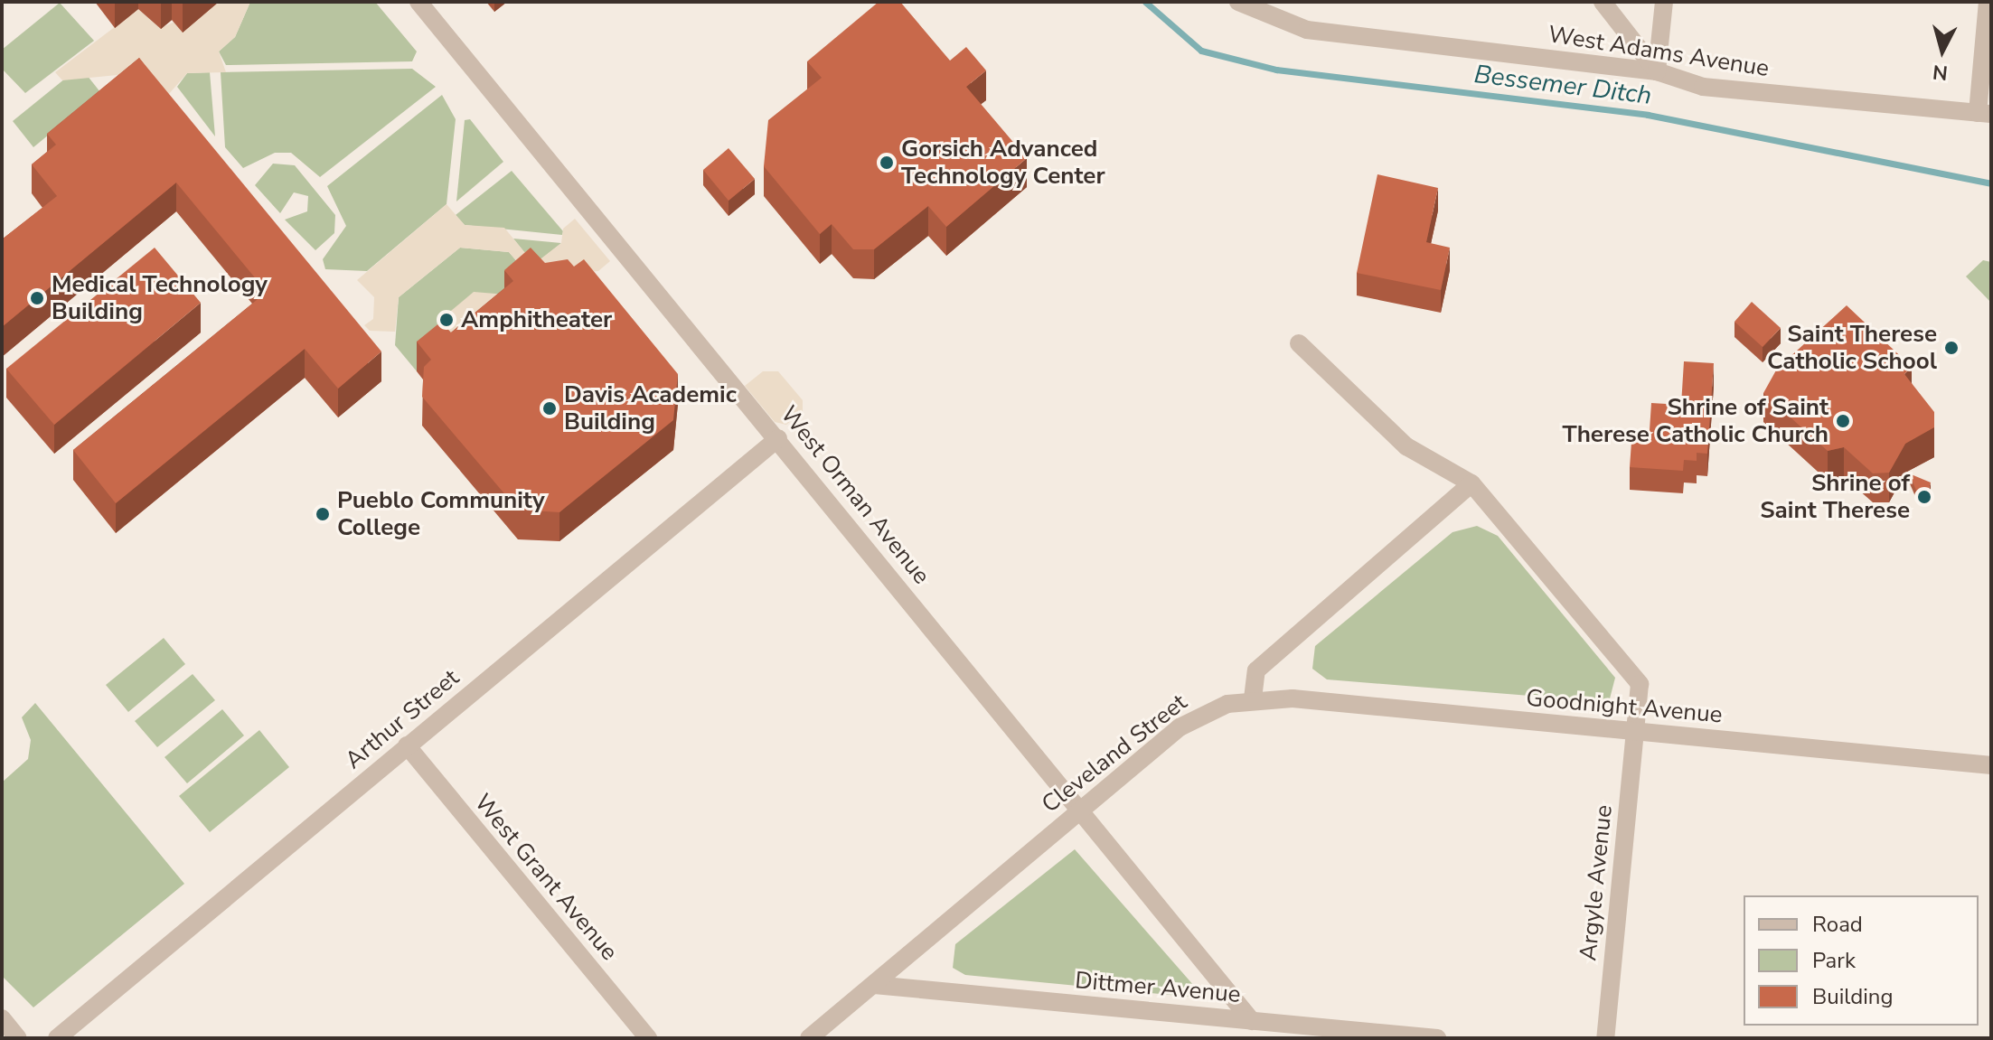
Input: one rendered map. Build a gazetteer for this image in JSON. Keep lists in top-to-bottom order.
{
  "streets": {
    "street": [
      "West Adams Avenue",
      "West Orman Avenue",
      "Goodnight Avenue",
      "Arthur Street",
      "Cleveland Street",
      "West Grant Avenue",
      "Argyle Avenue",
      "Dittmer Avenue"
    ]
  },
  "crossings": [
    ["West Orman Avenue", "Arthur Street"],
    ["West Orman Avenue", "Cleveland Street"],
    ["West Orman Avenue", "Dittmer Avenue"],
    ["Goodnight Avenue", "Cleveland Street"],
    ["Goodnight Avenue", "Argyle Avenue"],
    ["Arthur Street", "West Grant Avenue"],
    ["Cleveland Street", "Dittmer Avenue"]
  ],
  "water": ["Bessemer Ditch"],
  "places": [
    "Gorsich Advanced Technology Center",
    "Medical Technology Building",
    "Amphitheater",
    "Saint Therese Catholic School",
    "Davis Academic Building",
    "Shrine of Saint Therese Catholic Church",
    "Shrine of Saint Therese",
    "Pueblo Community College"
  ],
  "legend": ["Road", "Park", "Building"],
  "north": "bottom"
}
